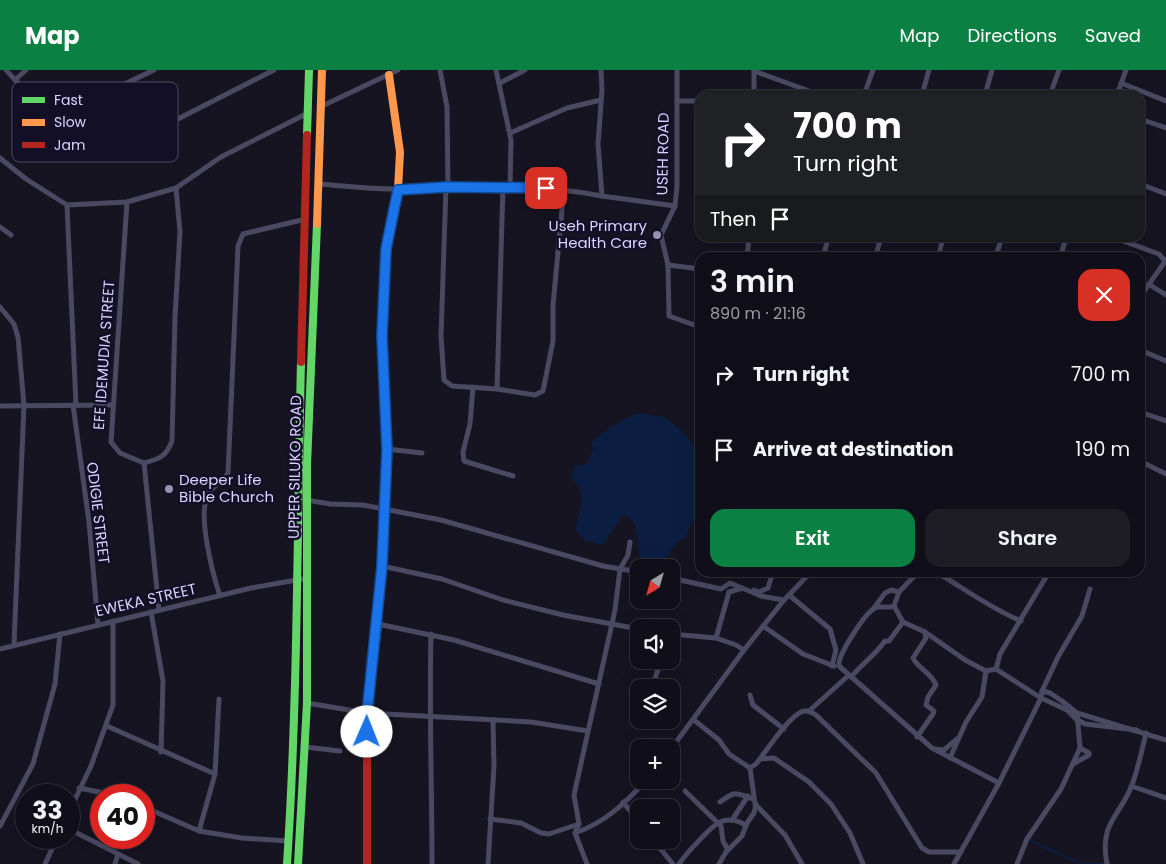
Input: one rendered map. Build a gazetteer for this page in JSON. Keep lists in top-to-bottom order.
{
  "streets": {
    "main road": ["UPPER SILUKO ROAD"],
    "street": [
      "USEH ROAD",
      "EFE IDEMUDIA STREET",
      "ODIGIE STREET",
      "EWEKA STREET"
    ]
  },
  "crossings": [
    ["UPPER SILUKO ROAD", "EWEKA STREET"],
    ["ODIGIE STREET", "EWEKA STREET"]
  ],
  "places": ["Useh Primary Health Care", "Deeper Life Bible Church"],
  "legend": ["Fast", "Slow", "Jam"],
  "north": "bottom left",
  "page": {
    "header": "Map",
    "nav": ["Map", "Directions", "Saved"],
    "turn": ["700 m", "Turn right"],
    "then": "Then",
    "heading": ["3 min", "890 m · 21:16"],
    "list": [
      {
        "name": "Turn right",
        "value": "700 m"
      },
      {
        "name": "Arrive at destination",
        "value": "190 m"
      }
    ],
    "buttons": ["Exit", "Share"],
    "map_buttons": ["+", "−"],
    "speed": "33 km/h",
    "limit": "40"
  }
}
